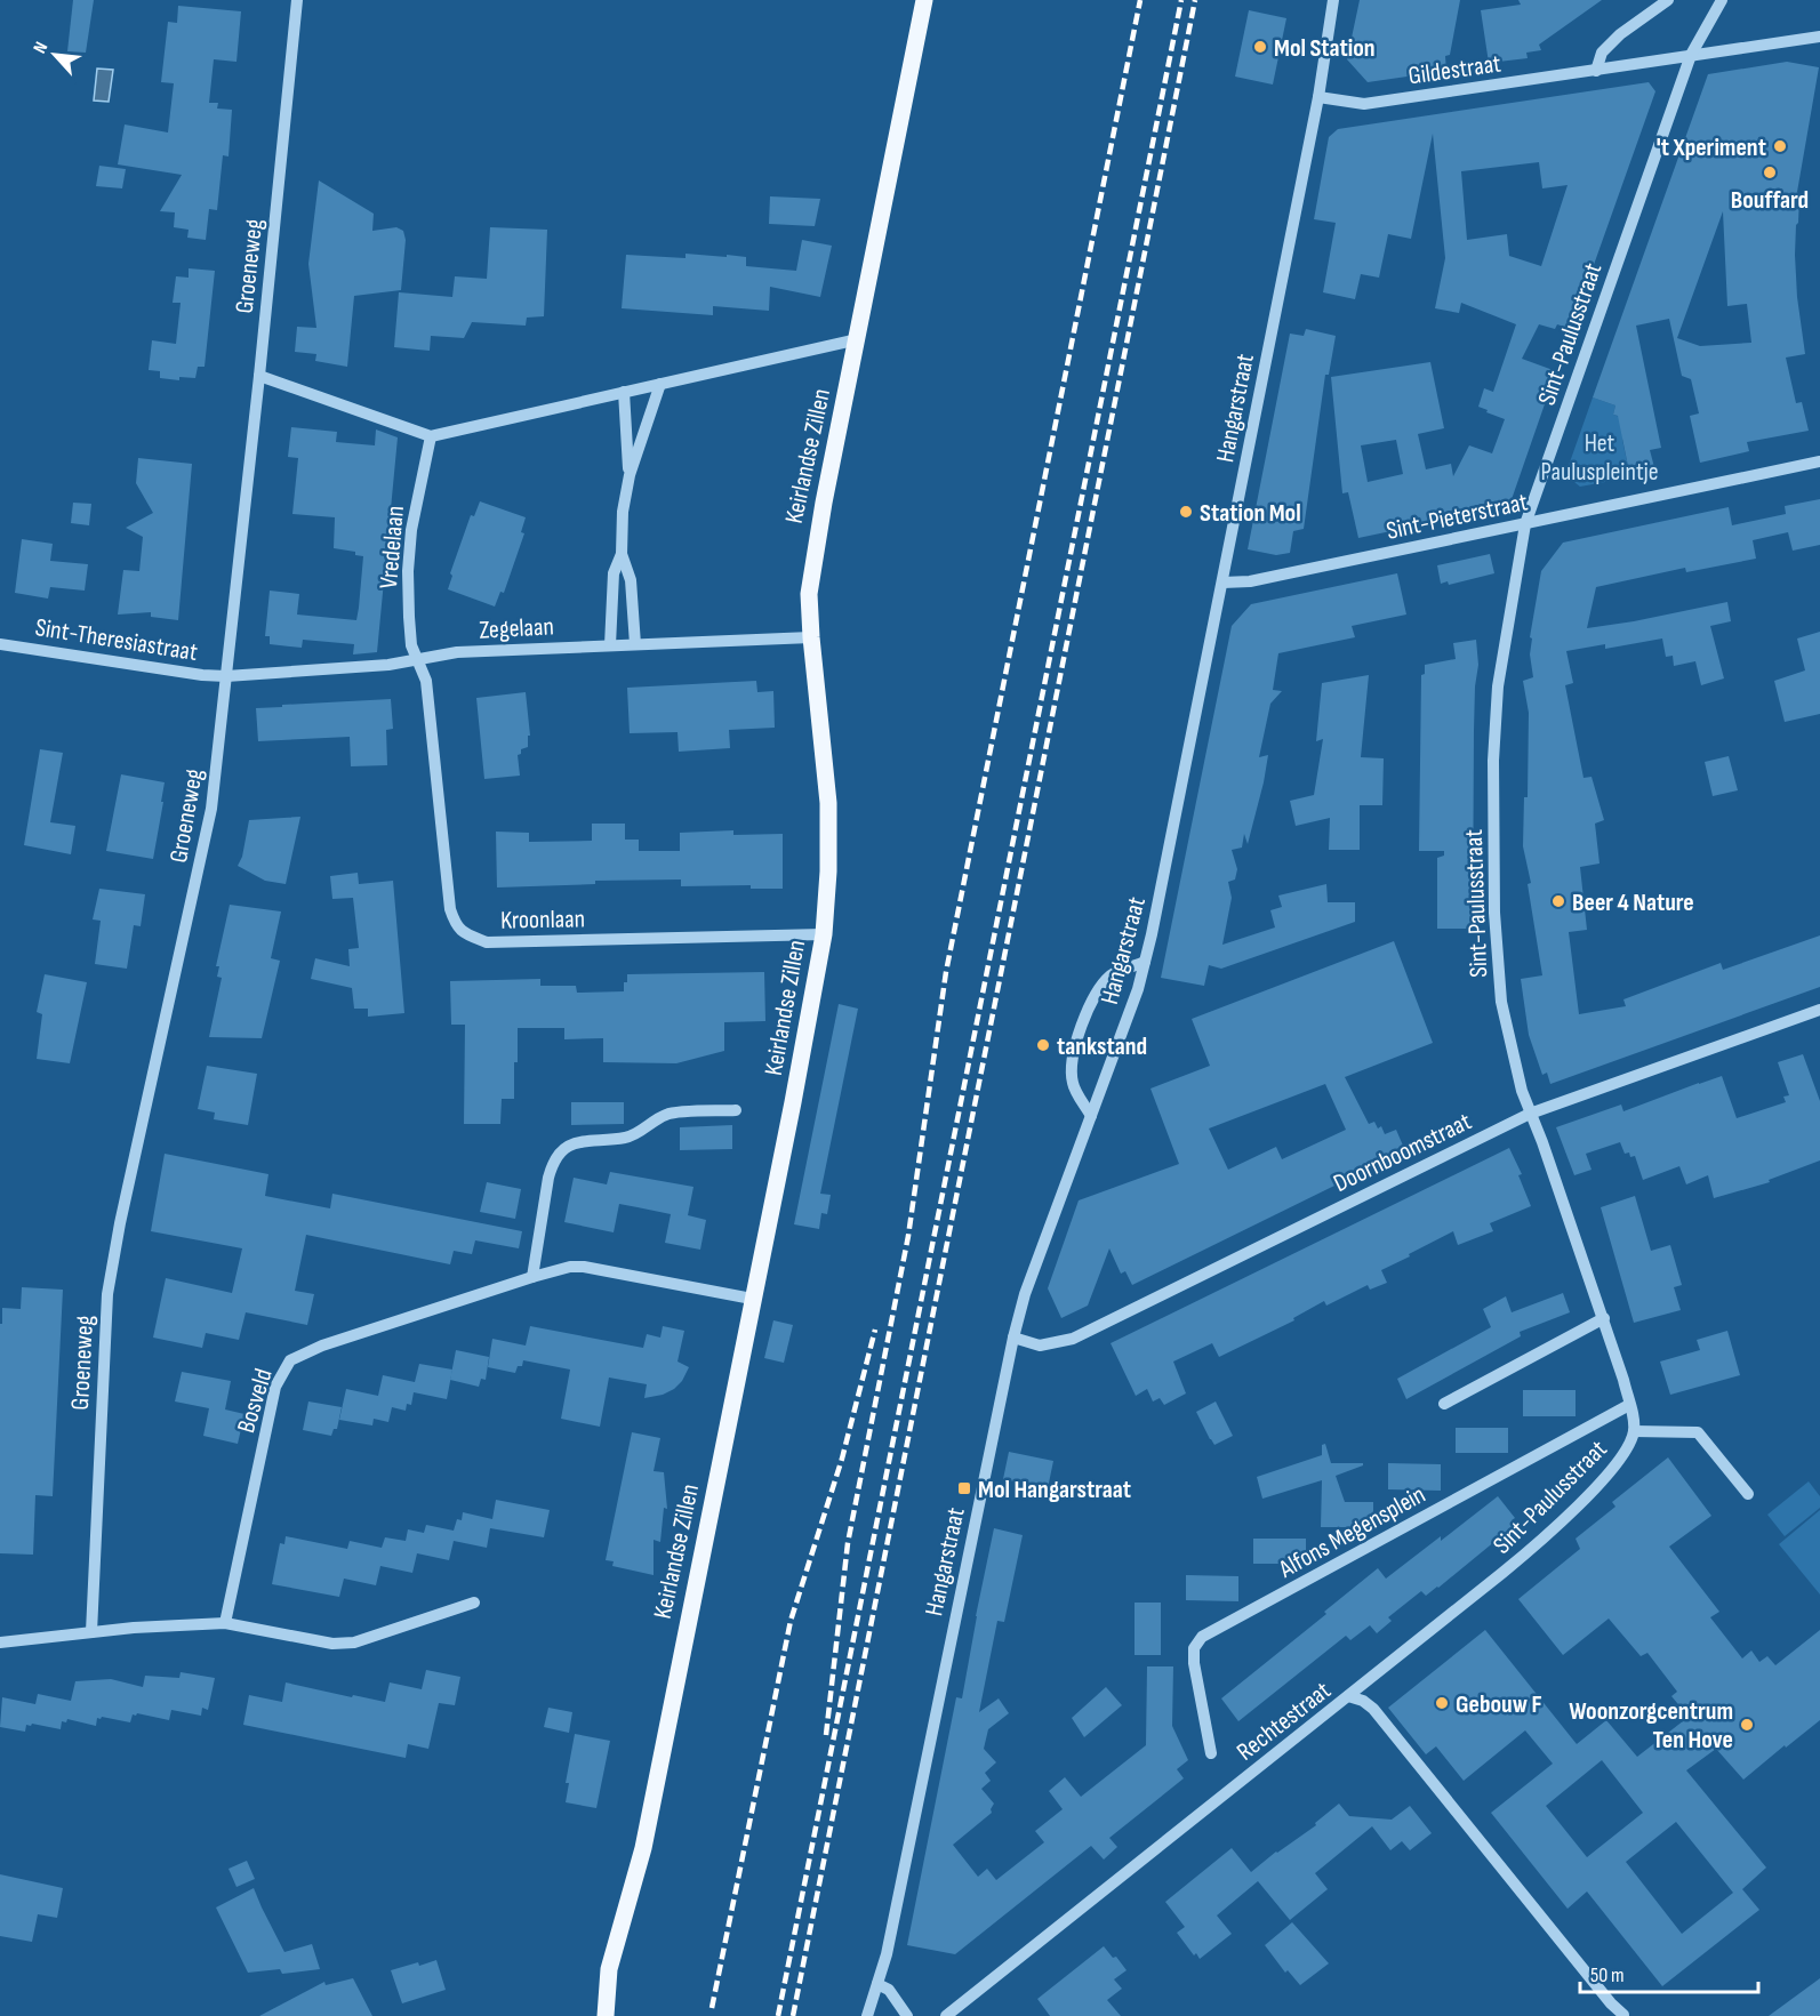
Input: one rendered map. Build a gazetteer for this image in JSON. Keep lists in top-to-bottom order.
{
  "streets": {
    "main road": ["Keirlandse Zillen"],
    "street": [
      "Gildestraat",
      "Groeneweg",
      "Sint-Paulusstraat",
      "Hangarstraat",
      "Sint-Pieterstraat",
      "Vredelaan",
      "Zegelaan",
      "Sint-Theresiastraat",
      "Kroonlaan",
      "Doornboomstraat",
      "Bosveld",
      "Alfons Megensplein",
      "Rechtestraat"
    ]
  },
  "crossings": [
    ["Gildestraat", "Sint-Paulusstraat"],
    ["Gildestraat", "Hangarstraat"],
    ["Groeneweg", "Zegelaan"],
    ["Groeneweg", "Sint-Theresiastraat"],
    ["Sint-Paulusstraat", "Sint-Pieterstraat"],
    ["Sint-Paulusstraat", "Doornboomstraat"],
    ["Sint-Paulusstraat", "Alfons Megensplein"],
    ["Sint-Paulusstraat", "Rechtestraat"],
    ["Hangarstraat", "Sint-Pieterstraat"],
    ["Hangarstraat", "Doornboomstraat"],
    ["Keirlandse Zillen", "Zegelaan"],
    ["Keirlandse Zillen", "Kroonlaan"],
    ["Keirlandse Zillen", "Bosveld"],
    ["Vredelaan", "Zegelaan"],
    ["Vredelaan", "Kroonlaan"],
    ["Zegelaan", "Sint-Theresiastraat"],
    ["Zegelaan", "Kroonlaan"]
  ],
  "parks": ["Het Pauluspleintje"],
  "places": {
    "other": [
      "Mol Station",
      "'t Xperiment",
      "Bouffard",
      "Station Mol",
      "Beer 4 Nature",
      "tankstand",
      "Gebouw F",
      "Woonzorgcentrum Ten Hove"
    ],
    "transit": ["Mol Hangarstraat"]
  },
  "scale_bar": "50 m",
  "north": "top left"
}
